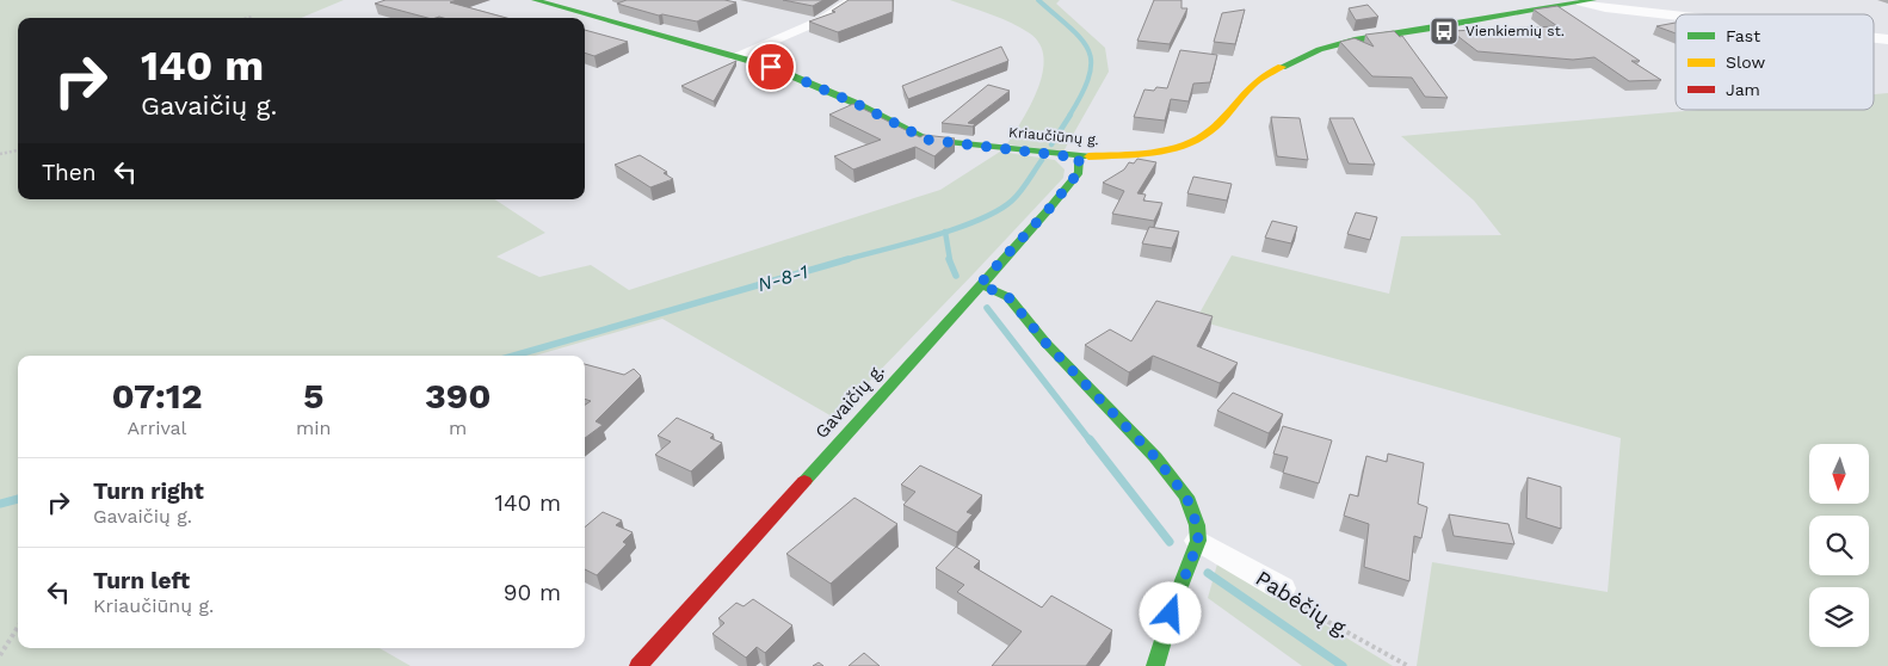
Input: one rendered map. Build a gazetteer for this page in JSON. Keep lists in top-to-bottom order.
{
  "streets": {
    "street": ["Kriaučiūnų g.", "Gavaičių g.", "Pabėčių g."]
  },
  "crossings": [
    ["Kriaučiūnų g.", "Gavaičių g."]
  ],
  "water": ["N-8-1"],
  "places": {
    "bus stop": ["Vienkiemių st."]
  },
  "legend": ["Fast", "Slow", "Jam"],
  "north": "bottom",
  "page": {
    "turn": ["140 m", "Gavaičių g."],
    "then": "Then",
    "eta": [
      "07:12",
      "Arrival",
      "5",
      "min",
      "390",
      "m"
    ],
    "list": [
      {
        "name": "Turn right",
        "note": "Gavaičių g.",
        "value": "140 m"
      },
      {
        "name": "Turn left",
        "note": "Kriaučiūnų g.",
        "value": "90 m"
      }
    ]
  }
}
